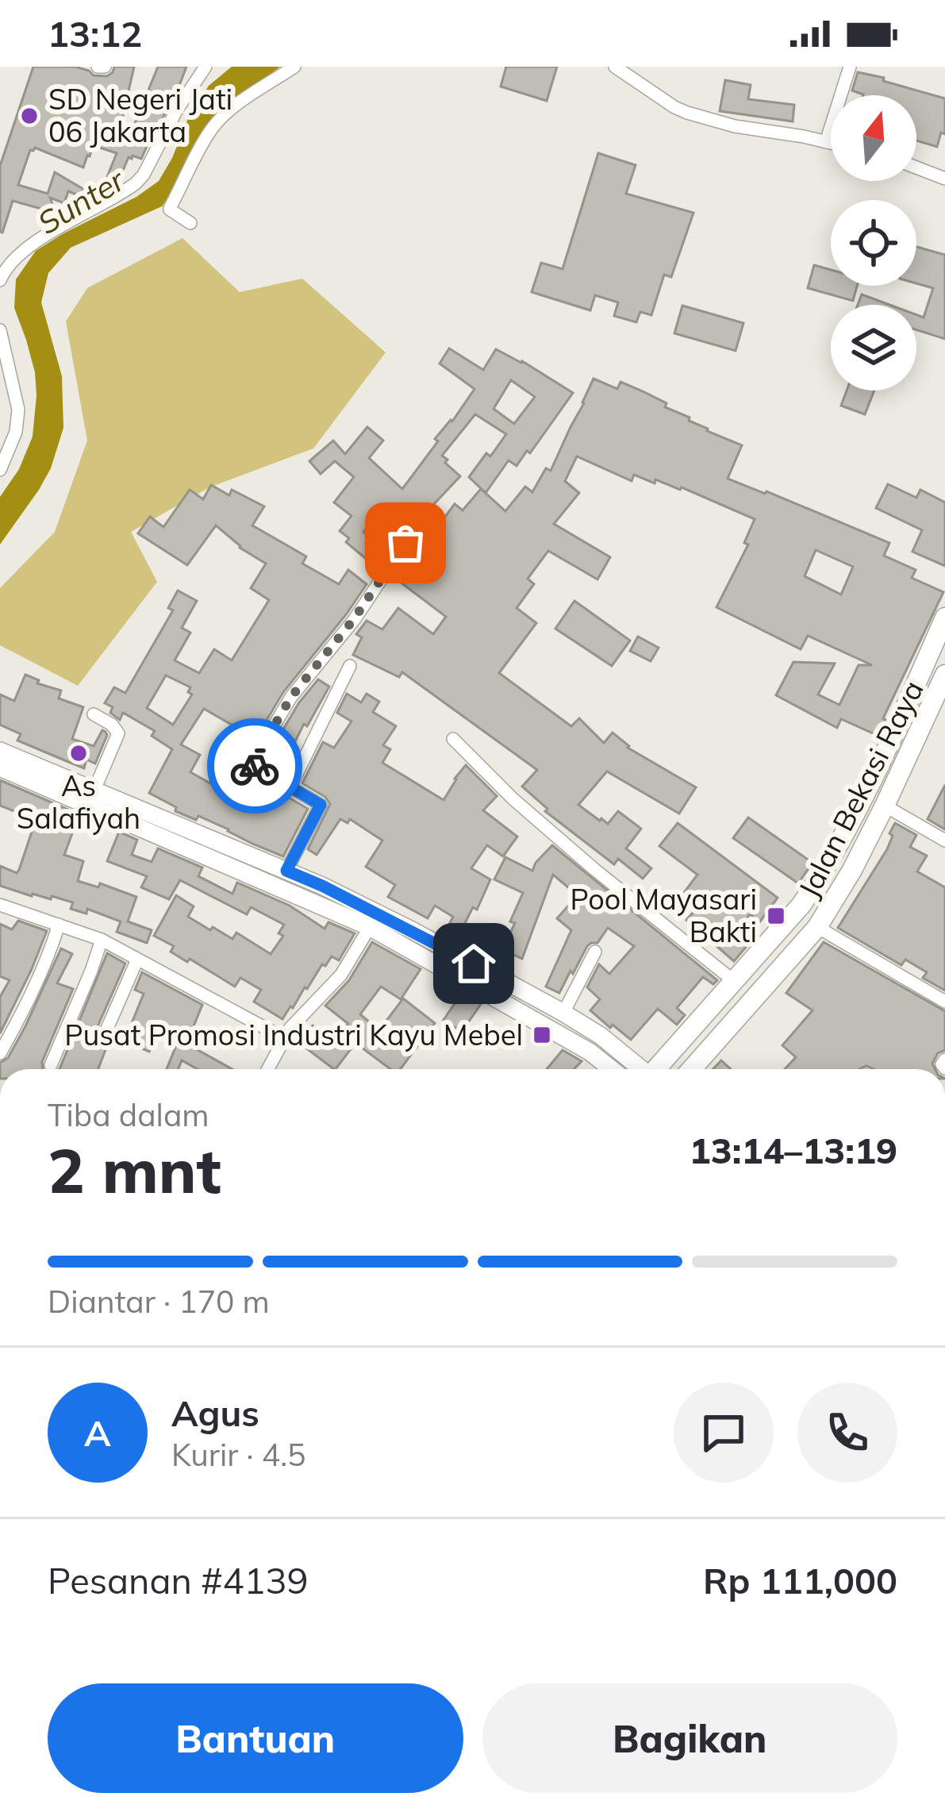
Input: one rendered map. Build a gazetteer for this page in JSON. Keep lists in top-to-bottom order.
{
  "streets": {
    "main road": ["Jalan Bekasi Raya"]
  },
  "water": ["Sunter"],
  "places": {
    "other": ["SD Negeri Jati 06 Jakarta", "As Salafiyah"],
    "transit": ["Pool Mayasari Bakti", "Pusat Promosi Industri Kayu Mebel"]
  },
  "north": "top",
  "page": {
    "status": "13:12",
    "heading": ["2 mnt", "Tiba dalam", "13:14–13:19"],
    "panel": [
      "Agus",
      "Kurir · 4.5",
      "Pesanan #4139",
      "Rp 111,000"
    ],
    "bar": "Diantar · 170 m",
    "round": "A",
    "buttons": ["Bantuan", "Bagikan"]
  }
}
